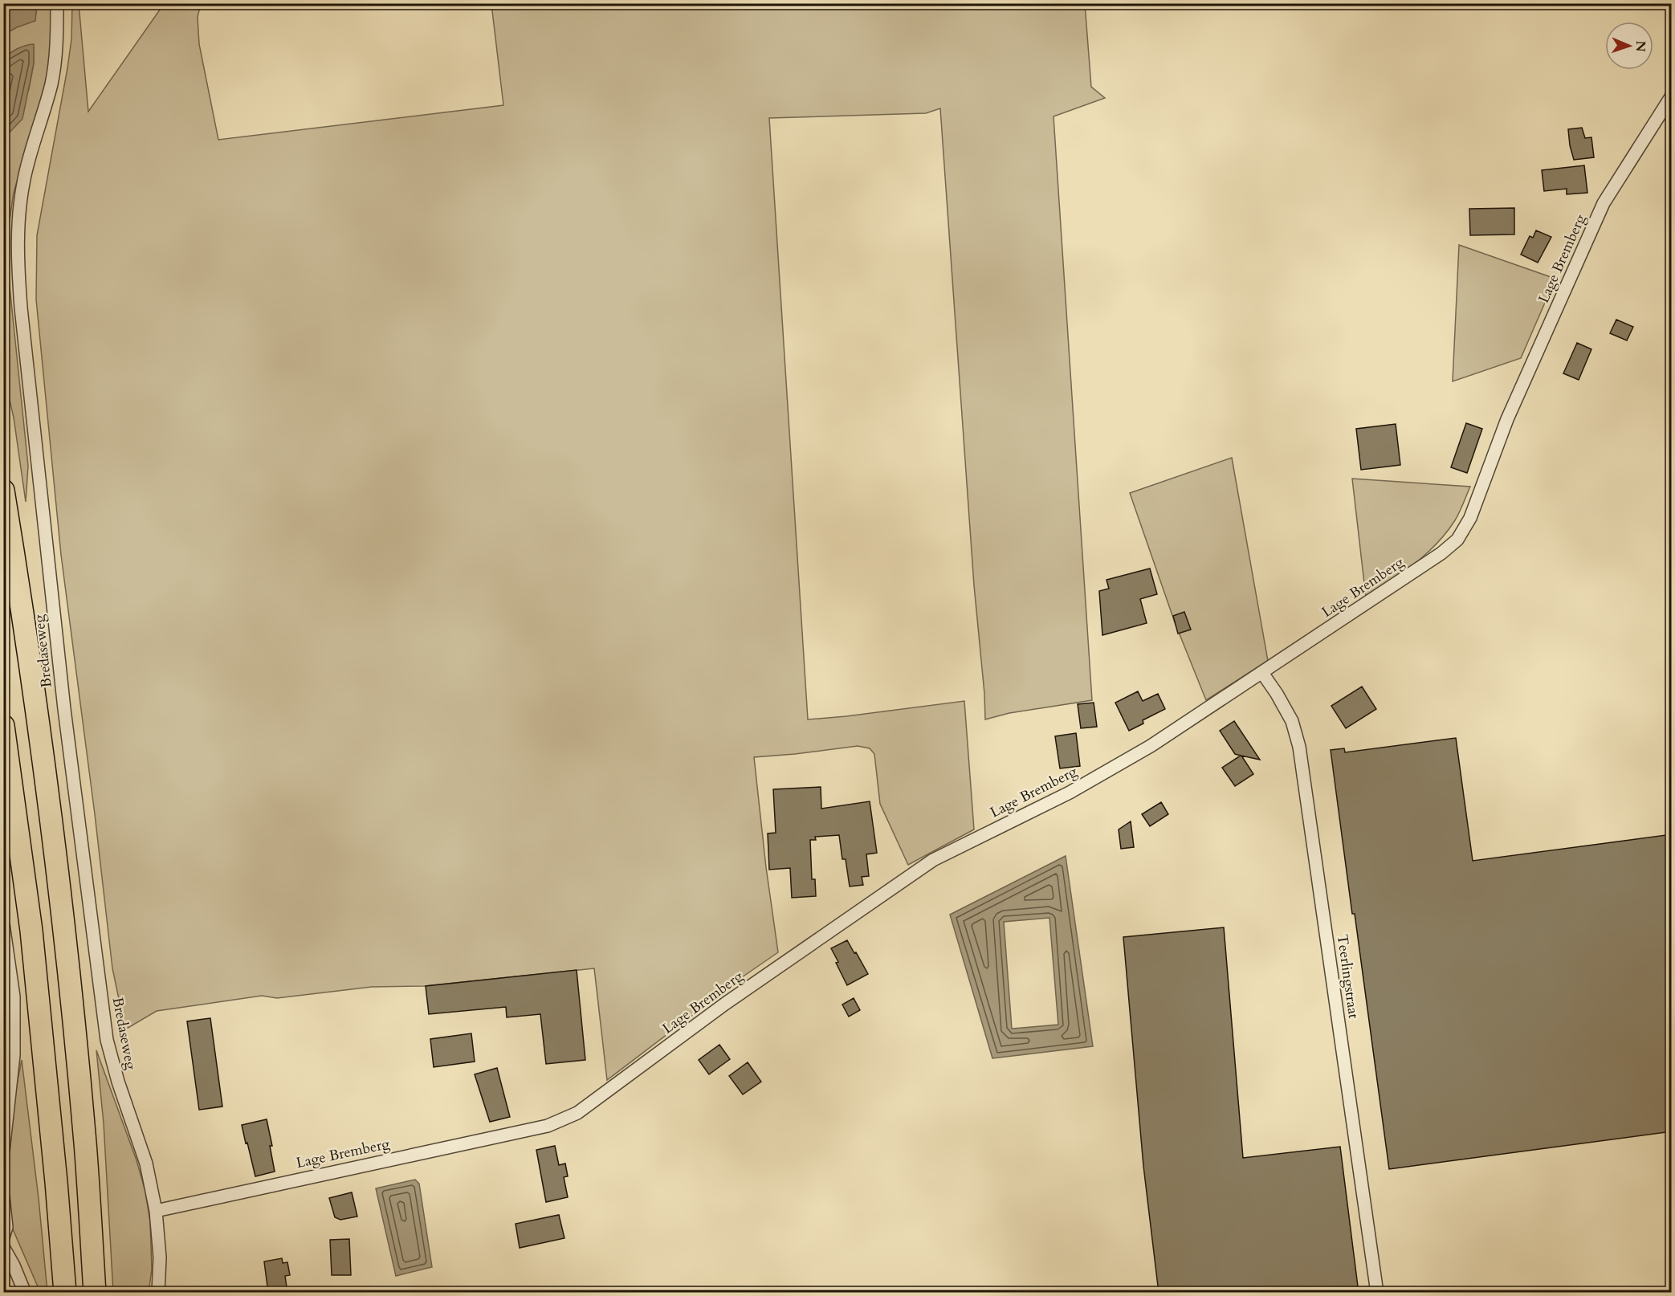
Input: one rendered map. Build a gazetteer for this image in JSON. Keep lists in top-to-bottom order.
{
  "streets": {
    "street": ["Lage Bremberg", "Bredaseweg", "Teerlingstraat"]
  },
  "crossings": [
    ["Lage Bremberg", "Bredaseweg"],
    ["Lage Bremberg", "Teerlingstraat"]
  ],
  "north": "right"
}
